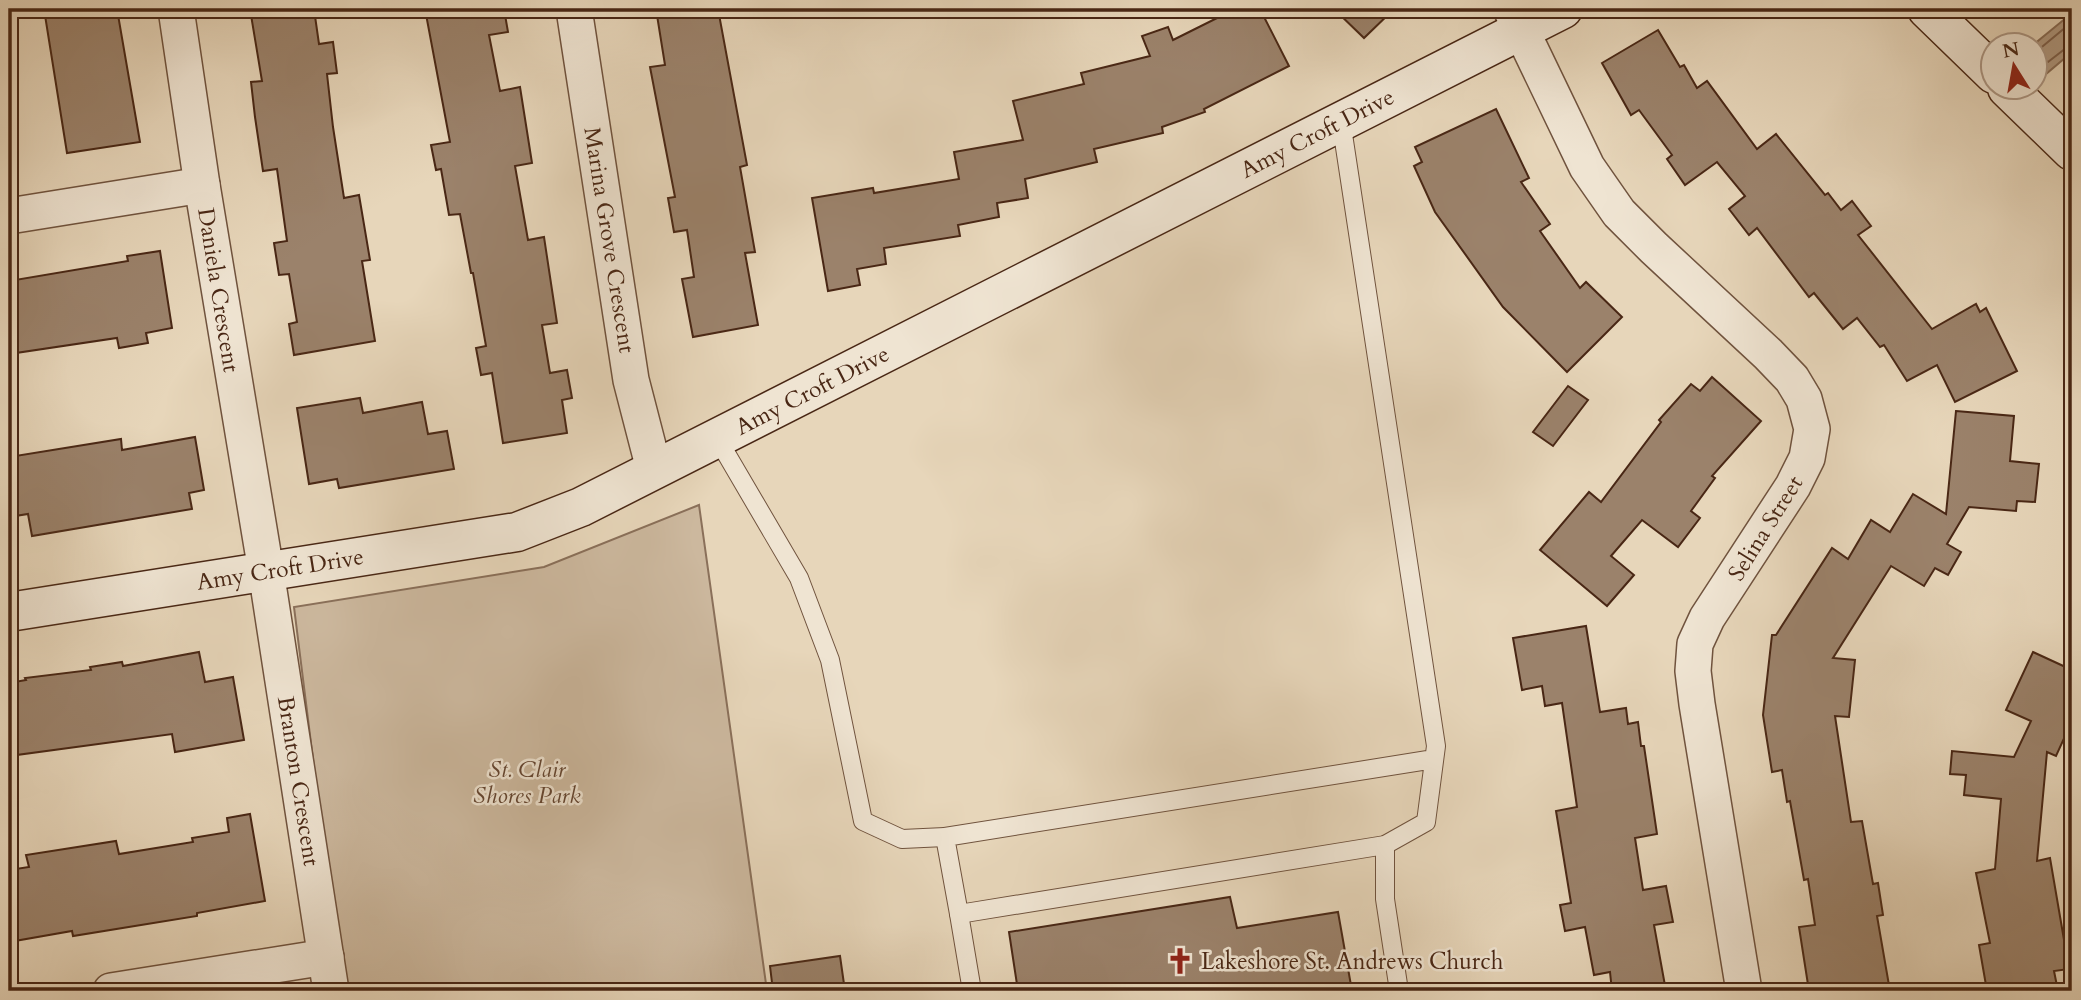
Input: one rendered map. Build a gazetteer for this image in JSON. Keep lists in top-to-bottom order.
{
  "streets": {
    "street": [
      "Amy Croft Drive",
      "Marina Grove Crescent",
      "Daniela Crescent",
      "Selina Street",
      "Branton Crescent"
    ]
  },
  "crossings": [
    ["Amy Croft Drive", "Marina Grove Crescent"],
    ["Amy Croft Drive", "Daniela Crescent"],
    ["Amy Croft Drive", "Selina Street"],
    ["Amy Croft Drive", "Branton Crescent"],
    ["Daniela Crescent", "Branton Crescent"]
  ],
  "parks": ["St. Clair Shores Park"],
  "places": {
    "church": ["Lakeshore St. Andrews Church"]
  },
  "north": "top"
}
